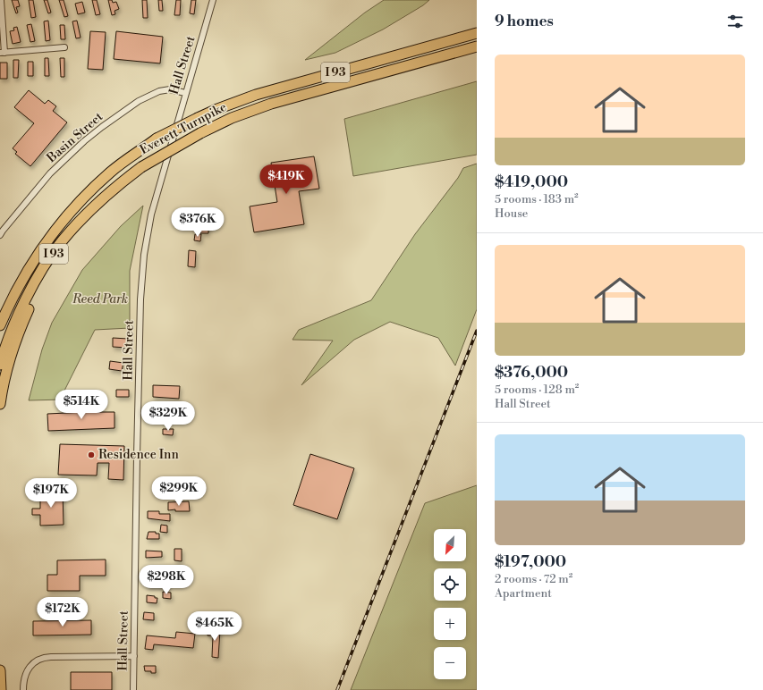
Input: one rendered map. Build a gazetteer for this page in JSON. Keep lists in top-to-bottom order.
{
  "streets": {
    "highway": ["I 93", "Everett Turnpike"],
    "street": ["Hall Street", "Basin Street"]
  },
  "crossings": [
    ["Hall Street", "Basin Street"]
  ],
  "parks": ["Reed Park"],
  "places": ["Residence Inn"],
  "north": "bottom left",
  "page": {
    "heading": "9 homes",
    "list": [
      {
        "name": "$419,000",
        "note": "5 rooms · 183 m² · House"
      },
      {
        "name": "$376,000",
        "note": "5 rooms · 128 m² · Hall Street"
      },
      {
        "name": "$197,000",
        "note": "2 rooms · 72 m² · Apartment"
      }
    ],
    "price": [
      "$419K",
      "$376K",
      "$514K",
      "$329K",
      "$299K",
      "$197K",
      "$298K",
      "$172K",
      "$465K"
    ],
    "map_buttons": ["+", "−"]
  }
}
